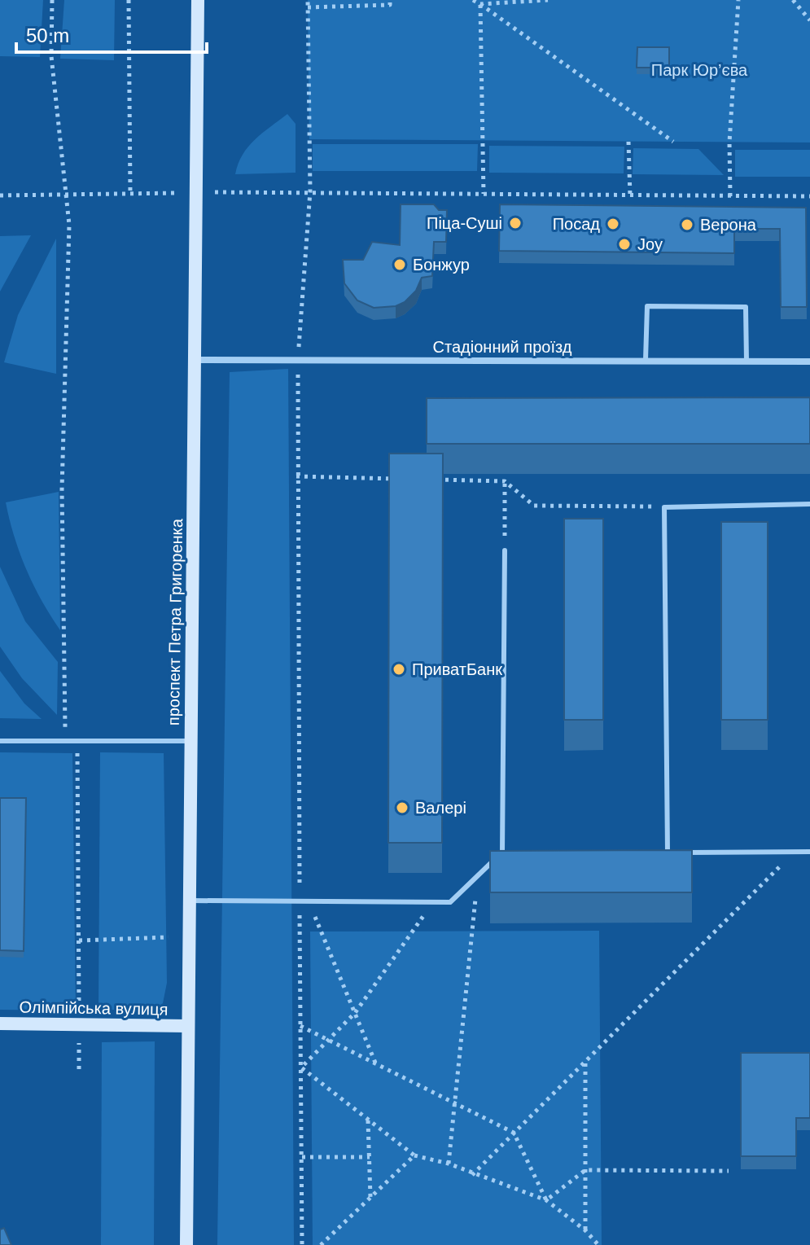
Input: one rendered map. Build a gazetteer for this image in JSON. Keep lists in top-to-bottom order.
{
  "streets": {
    "main road": ["проспект Петра Григоренка", "Олімпійська вулиця"],
    "street": ["Стадіонний проїзд"]
  },
  "crossings": [
    ["Стадіонний проїзд", "проспект Петра Григоренка"],
    ["проспект Петра Григоренка", "Олімпійська вулиця"]
  ],
  "parks": ["Парк Юр’єва"],
  "places": [
    "Піца-Суші",
    "Посад",
    "Верона",
    "Joy",
    "Бонжур",
    "ПриватБанк",
    "Валері"
  ],
  "scale_bar": "50 m"
}
